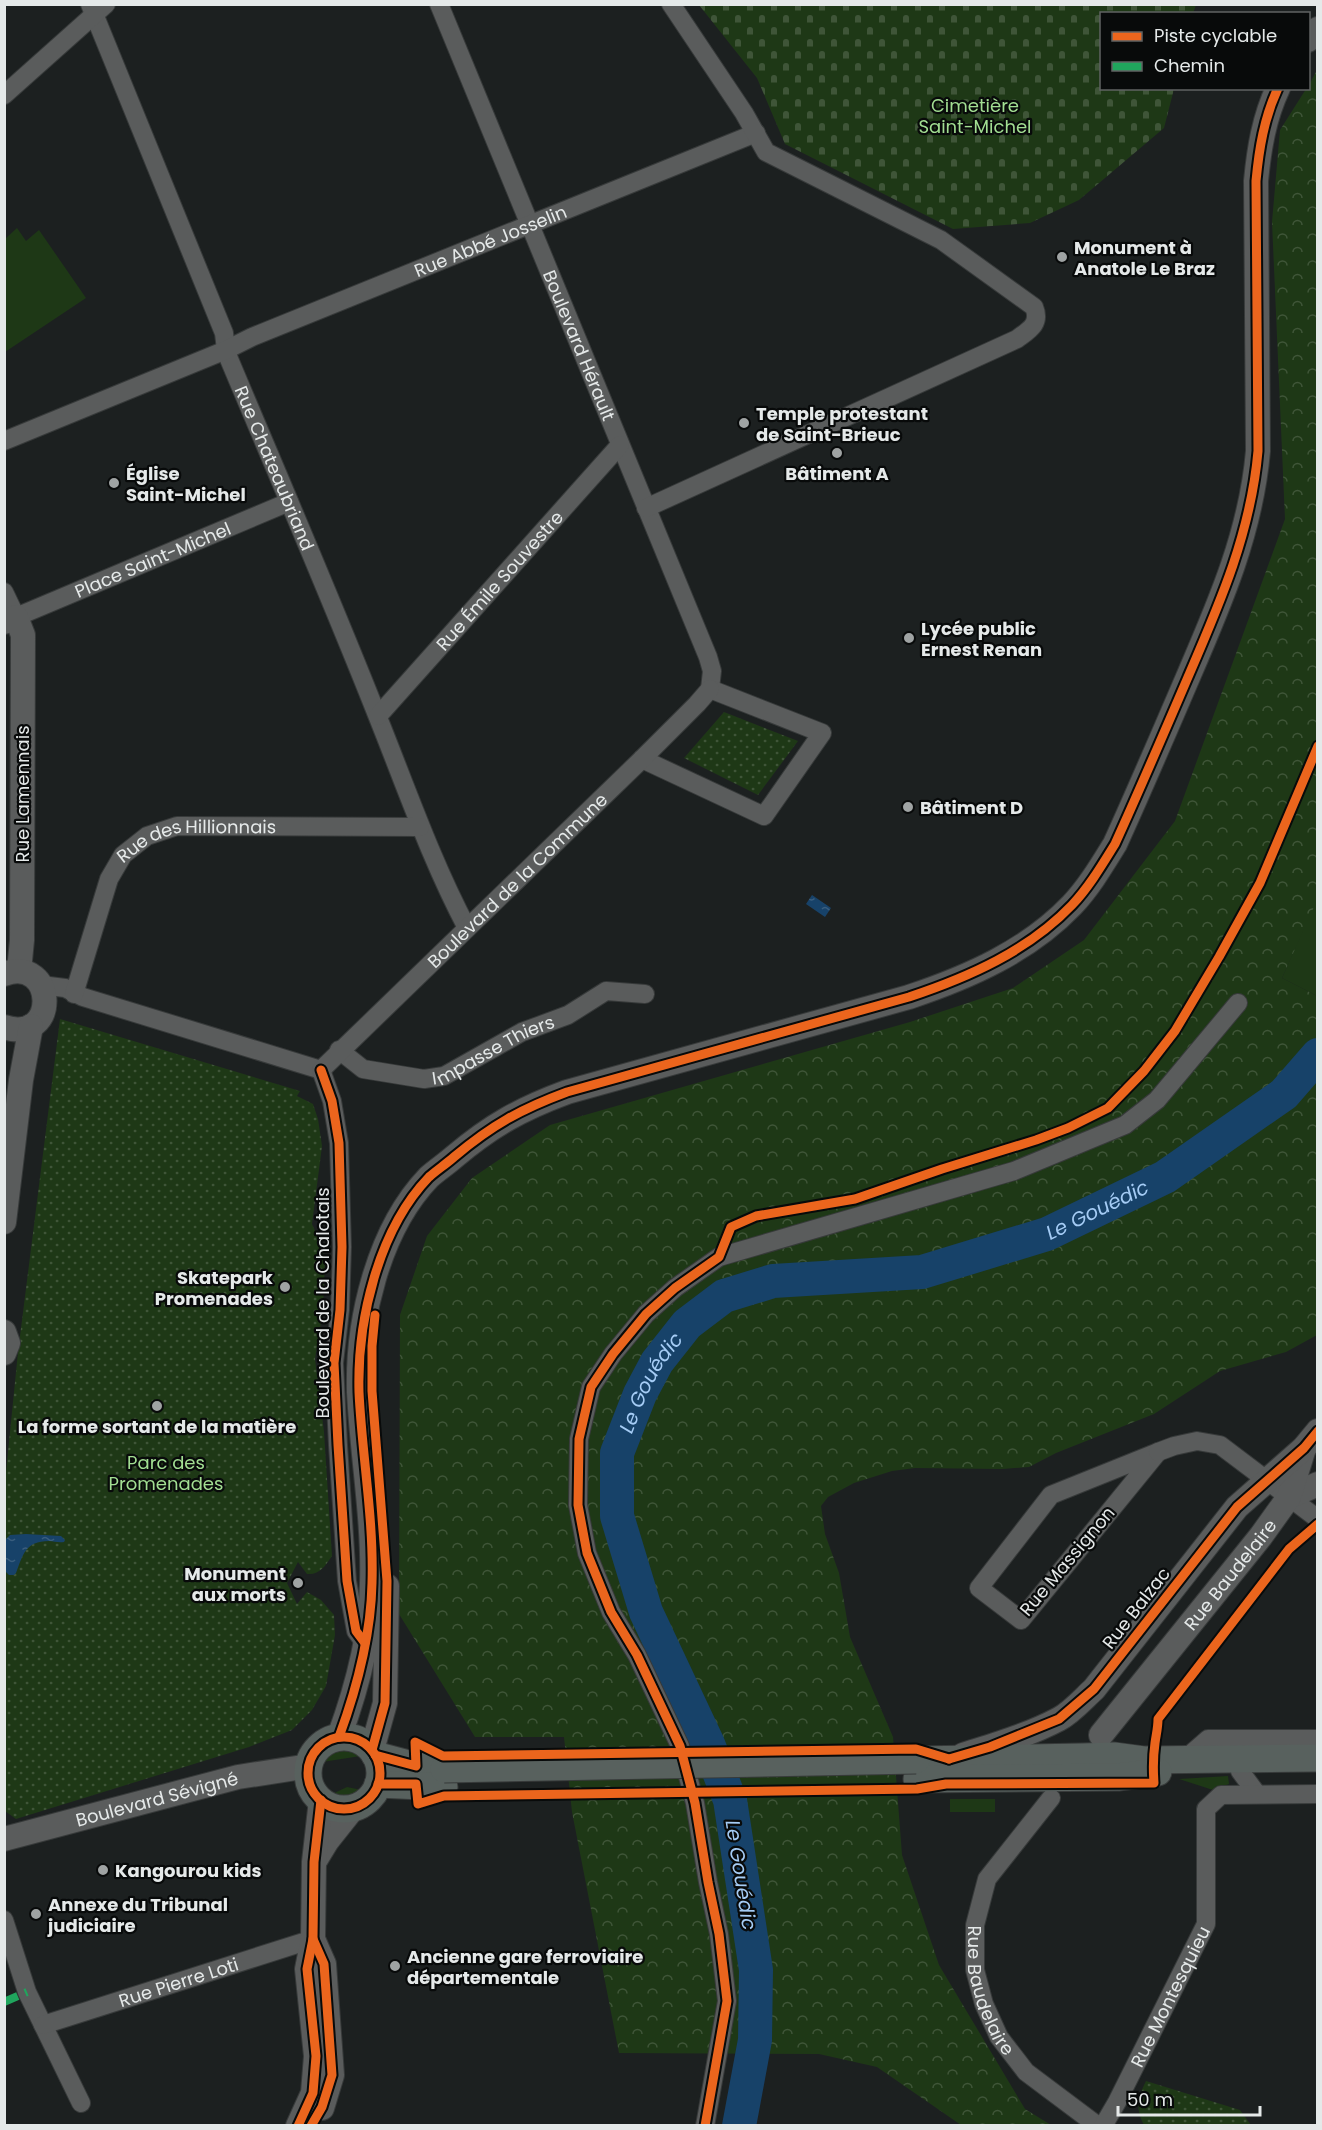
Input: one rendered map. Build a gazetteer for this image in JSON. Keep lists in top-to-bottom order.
{
  "streets": {
    "main road": [
      "Rue Lamennais",
      "Rue Baudelaire",
      "Rue Balzac",
      "Boulevard Sévigné"
    ],
    "street": [
      "Rue Abbé Josselin",
      "Boulevard Hérault",
      "Rue Chateaubriand",
      "Place Saint-Michel",
      "Rue Émile Souvestre",
      "Rue des Hillionnais",
      "Boulevard de la Commune",
      "Impasse Thiers",
      "Boulevard de la Chalotais",
      "Rue Massignon",
      "Rue Pierre Loti",
      "Rue Montesquieu"
    ]
  },
  "crossings": [
    ["Rue Abbé Josselin", "Boulevard Hérault"],
    ["Rue Abbé Josselin", "Rue Chateaubriand"],
    ["Boulevard Hérault", "Rue Émile Souvestre"],
    ["Boulevard Hérault", "Boulevard de la Commune"],
    ["Rue Chateaubriand", "Place Saint-Michel"],
    ["Rue Chateaubriand", "Rue Émile Souvestre"],
    ["Rue Chateaubriand", "Rue des Hillionnais"],
    ["Rue Chateaubriand", "Boulevard de la Commune"],
    ["Place Saint-Michel", "Rue Lamennais"],
    ["Boulevard de la Commune", "Impasse Thiers"],
    ["Boulevard de la Commune", "Boulevard de la Chalotais"],
    ["Rue Massignon", "Rue Baudelaire"],
    ["Rue Massignon", "Rue Balzac"]
  ],
  "water": ["Le Gouédic"],
  "parks": ["Cimetière Saint-Michel", "Parc des Promenades"],
  "places": [
    "Monument à Anatole Le Braz",
    "Temple protestant de Saint-Brieuc",
    "Bâtiment A",
    "Église Saint-Michel",
    "Lycée public Ernest Renan",
    "Bâtiment D",
    "Skatepark Promenades",
    "La forme sortant de la matière",
    "Monument aux morts",
    "Kangourou kids",
    "Annexe du Tribunal judiciaire",
    "Ancienne gare ferroviaire départementale"
  ],
  "legend": ["Piste cyclable", "Chemin"],
  "scale_bar": "50 m"
}
